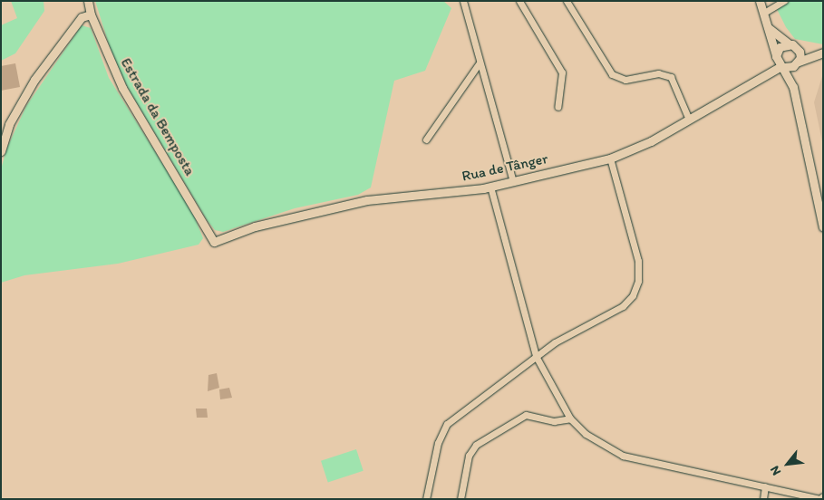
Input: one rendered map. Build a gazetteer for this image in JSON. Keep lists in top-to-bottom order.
{
  "streets": {
    "street": ["Estrada da Bemposta", "Rua de Tânger"]
  },
  "crossings": [
    ["Estrada da Bemposta", "Rua de Tânger"]
  ],
  "north": "bottom left"
}
